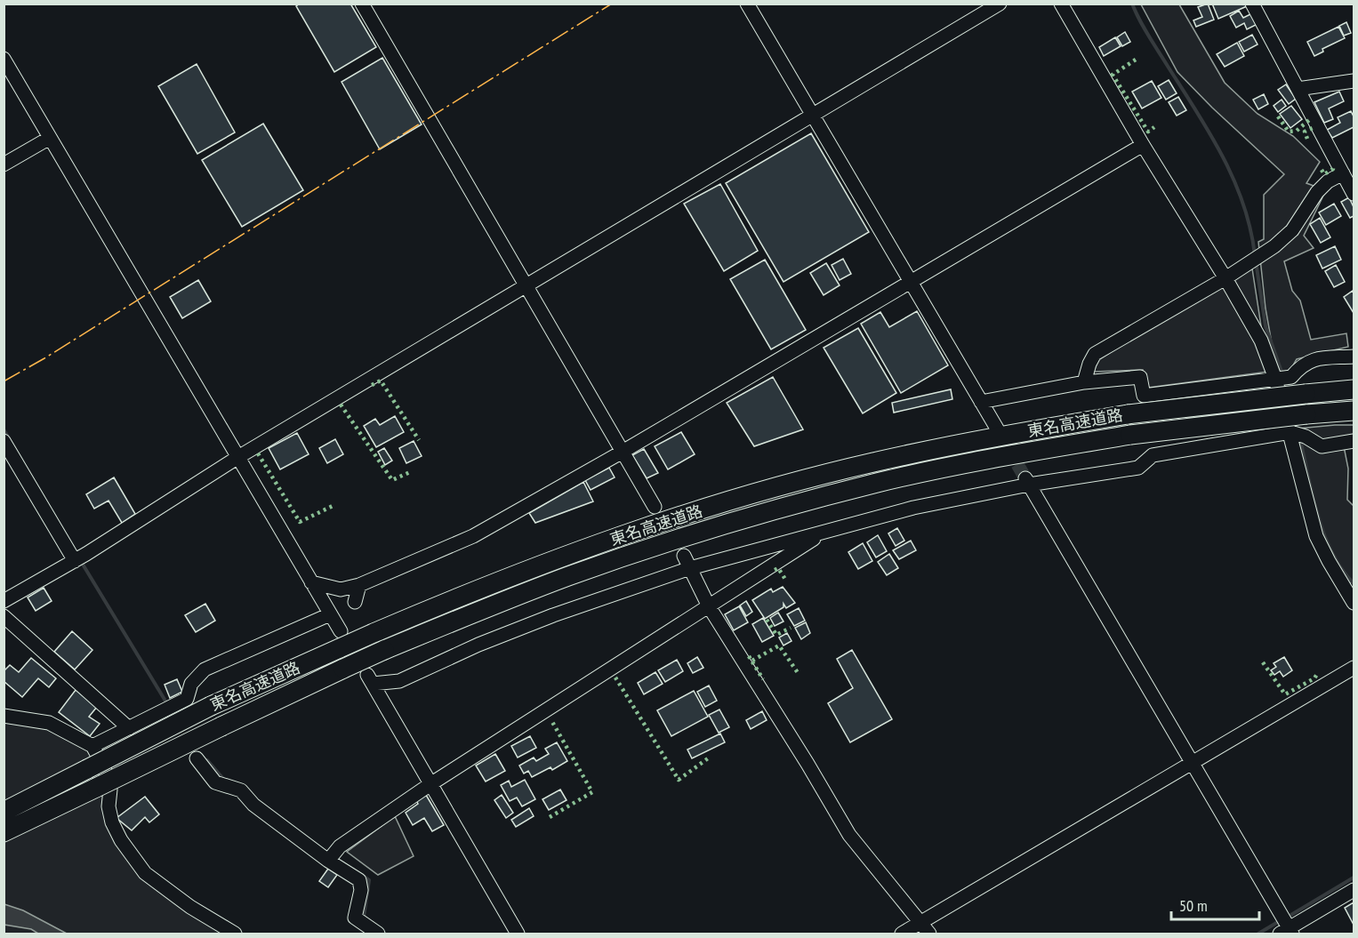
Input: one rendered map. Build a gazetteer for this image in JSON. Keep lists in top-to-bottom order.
{
  "streets": {
    "highway": ["東名高速道路"]
  },
  "scale_bar": "50 m"
}
